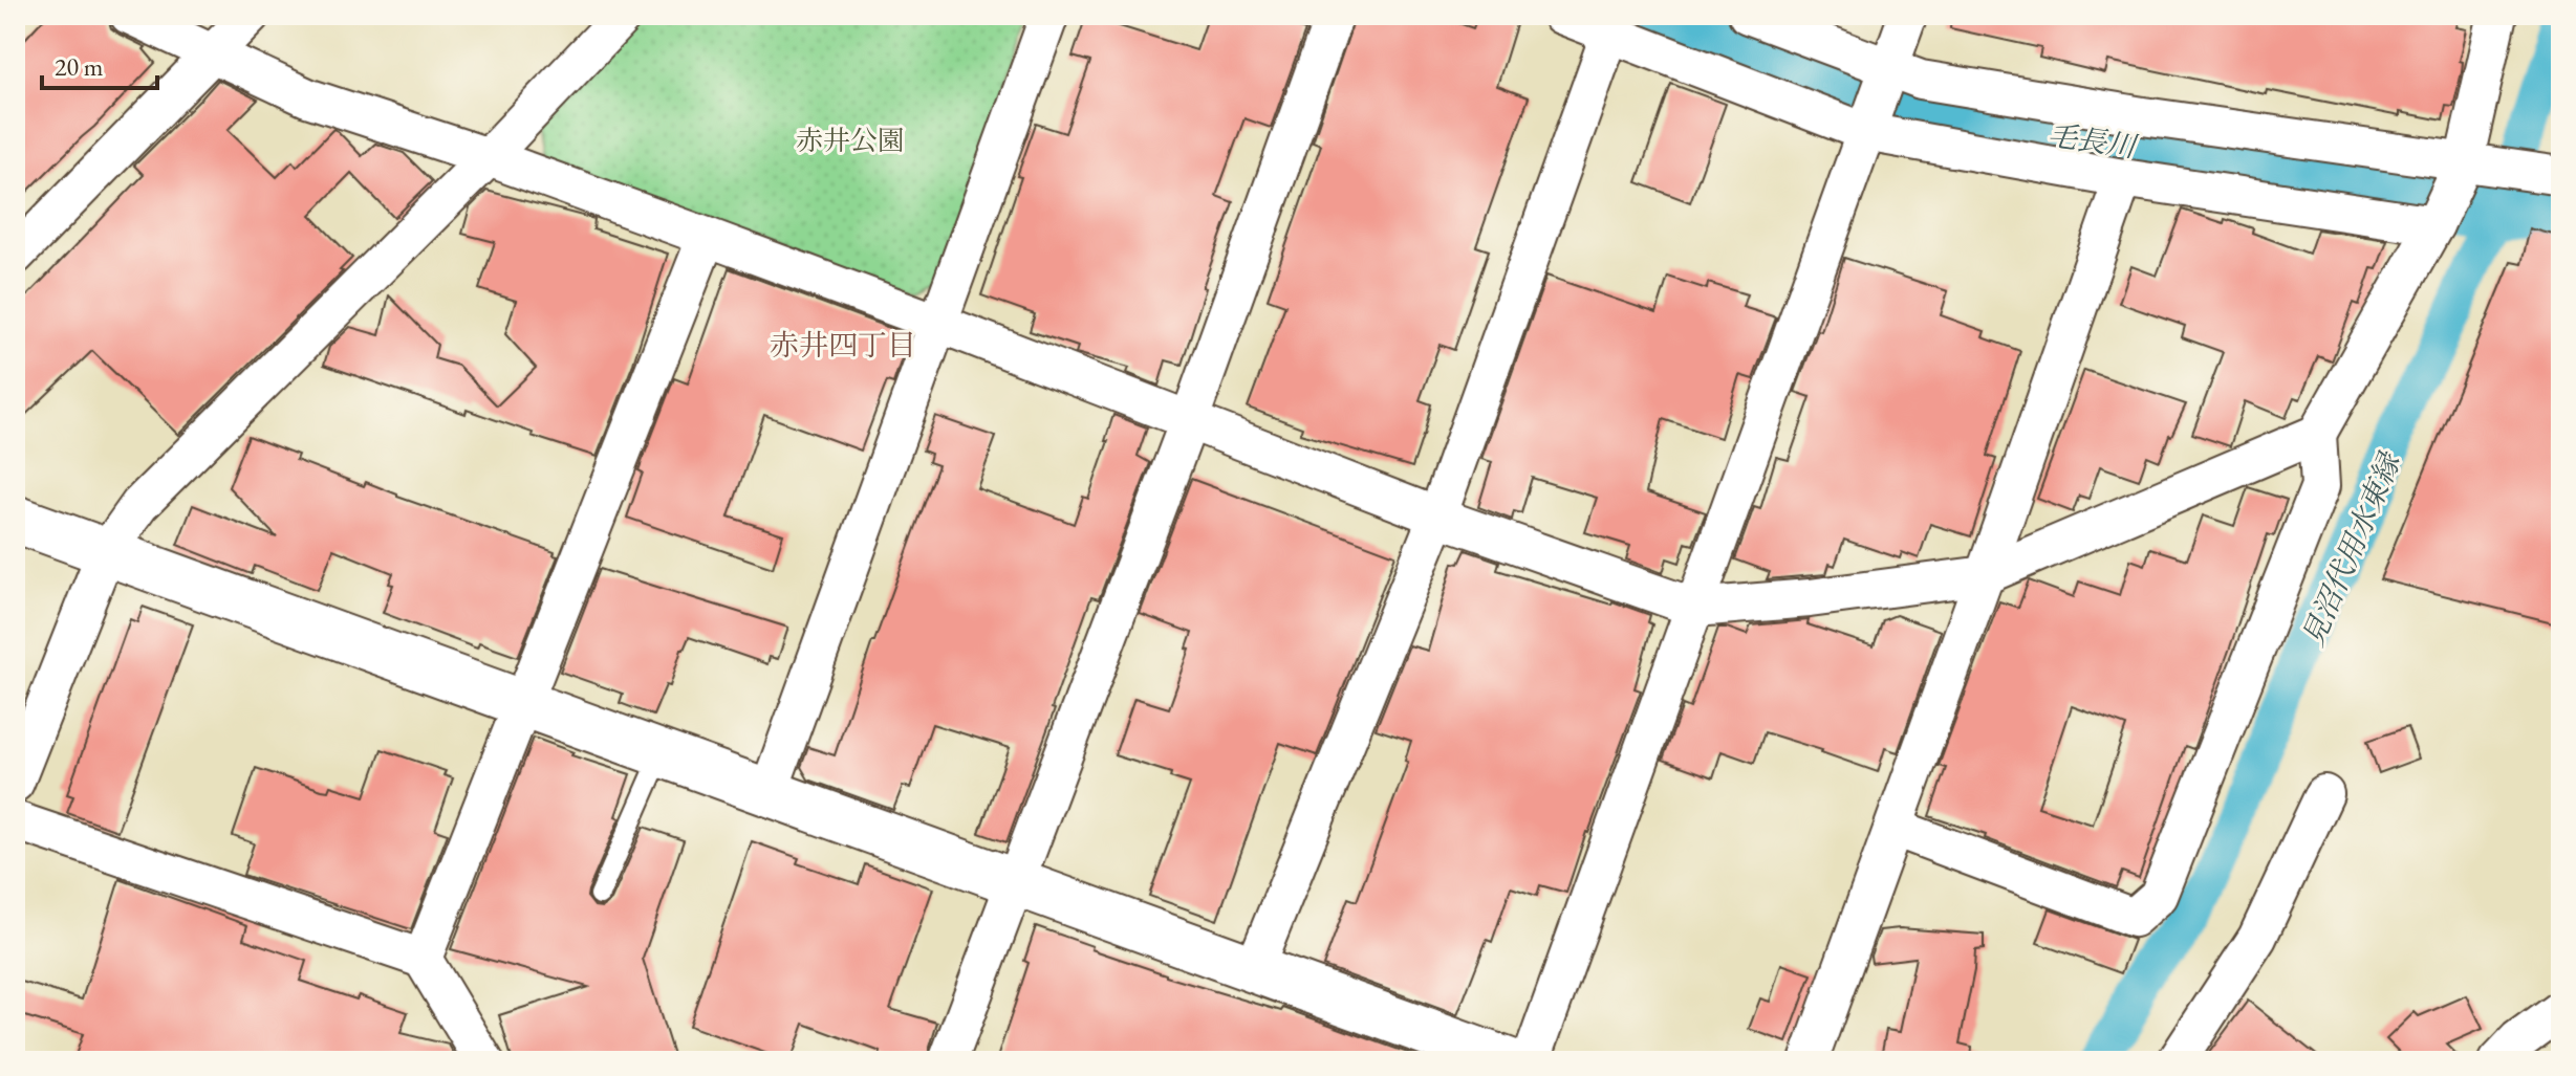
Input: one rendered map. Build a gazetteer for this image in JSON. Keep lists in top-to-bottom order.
{
  "districts": ["赤井四丁目"],
  "water": ["毛長川", "見沼代用水東縁"],
  "parks": ["赤井公園"],
  "scale_bar": "20 m"
}
